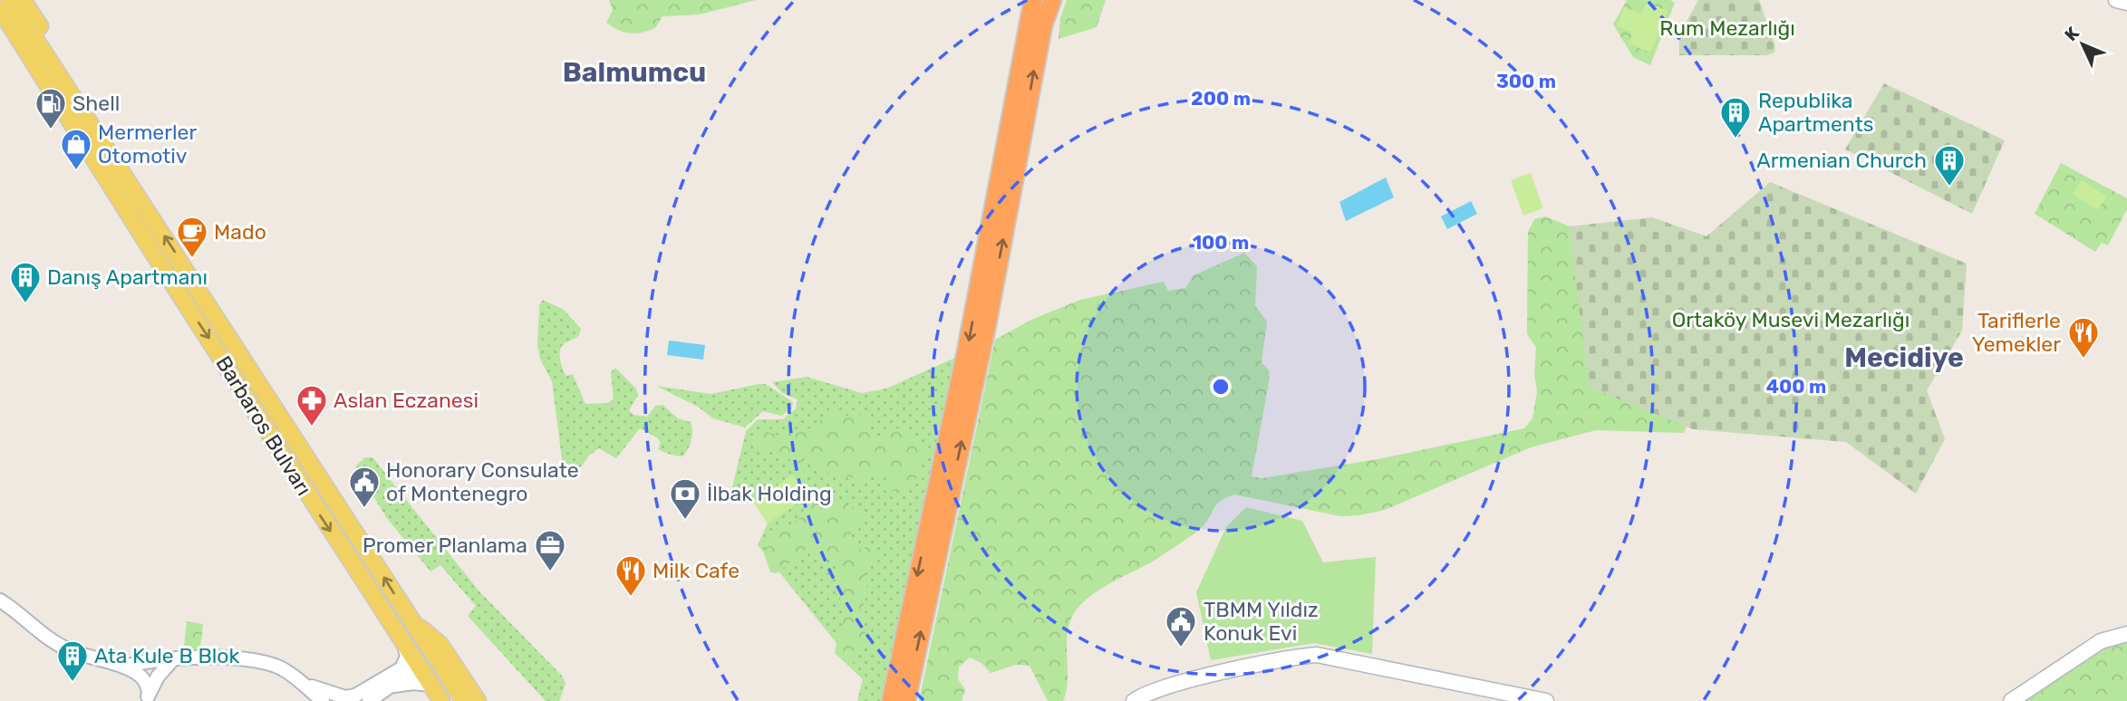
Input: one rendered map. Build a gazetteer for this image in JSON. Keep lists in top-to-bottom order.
{
  "streets": {
    "main road": ["Barbaros Bulvarı"]
  },
  "districts": ["Balmumcu", "Mecidiye"],
  "parks": ["Rum Mezarlığı", "Ortaköy Musevi Mezarlığı"],
  "places": {
    "fuel station": ["Shell"],
    "building": [
      "Republika Apartments",
      "Armenian Church",
      "Danış Apartmanı",
      "Ata Kule B Blok"
    ],
    "shop": ["Mermerler Otomotiv"],
    "cafe": ["Mado"],
    "restaurant": ["Tariflerle Yemekler", "Milk Cafe"],
    "pharmacy": ["Aslan Eczanesi"],
    "public building": ["Honorary Consulate of Montenegro", "TBMM Yıldız Konuk Evi"],
    "bank": ["İlbak Holding"],
    "office": ["Promer Planlama"]
  },
  "north": "top left",
  "rings": [
    "300 m",
    "200 m",
    "100 m",
    "400 m"
  ]
}
